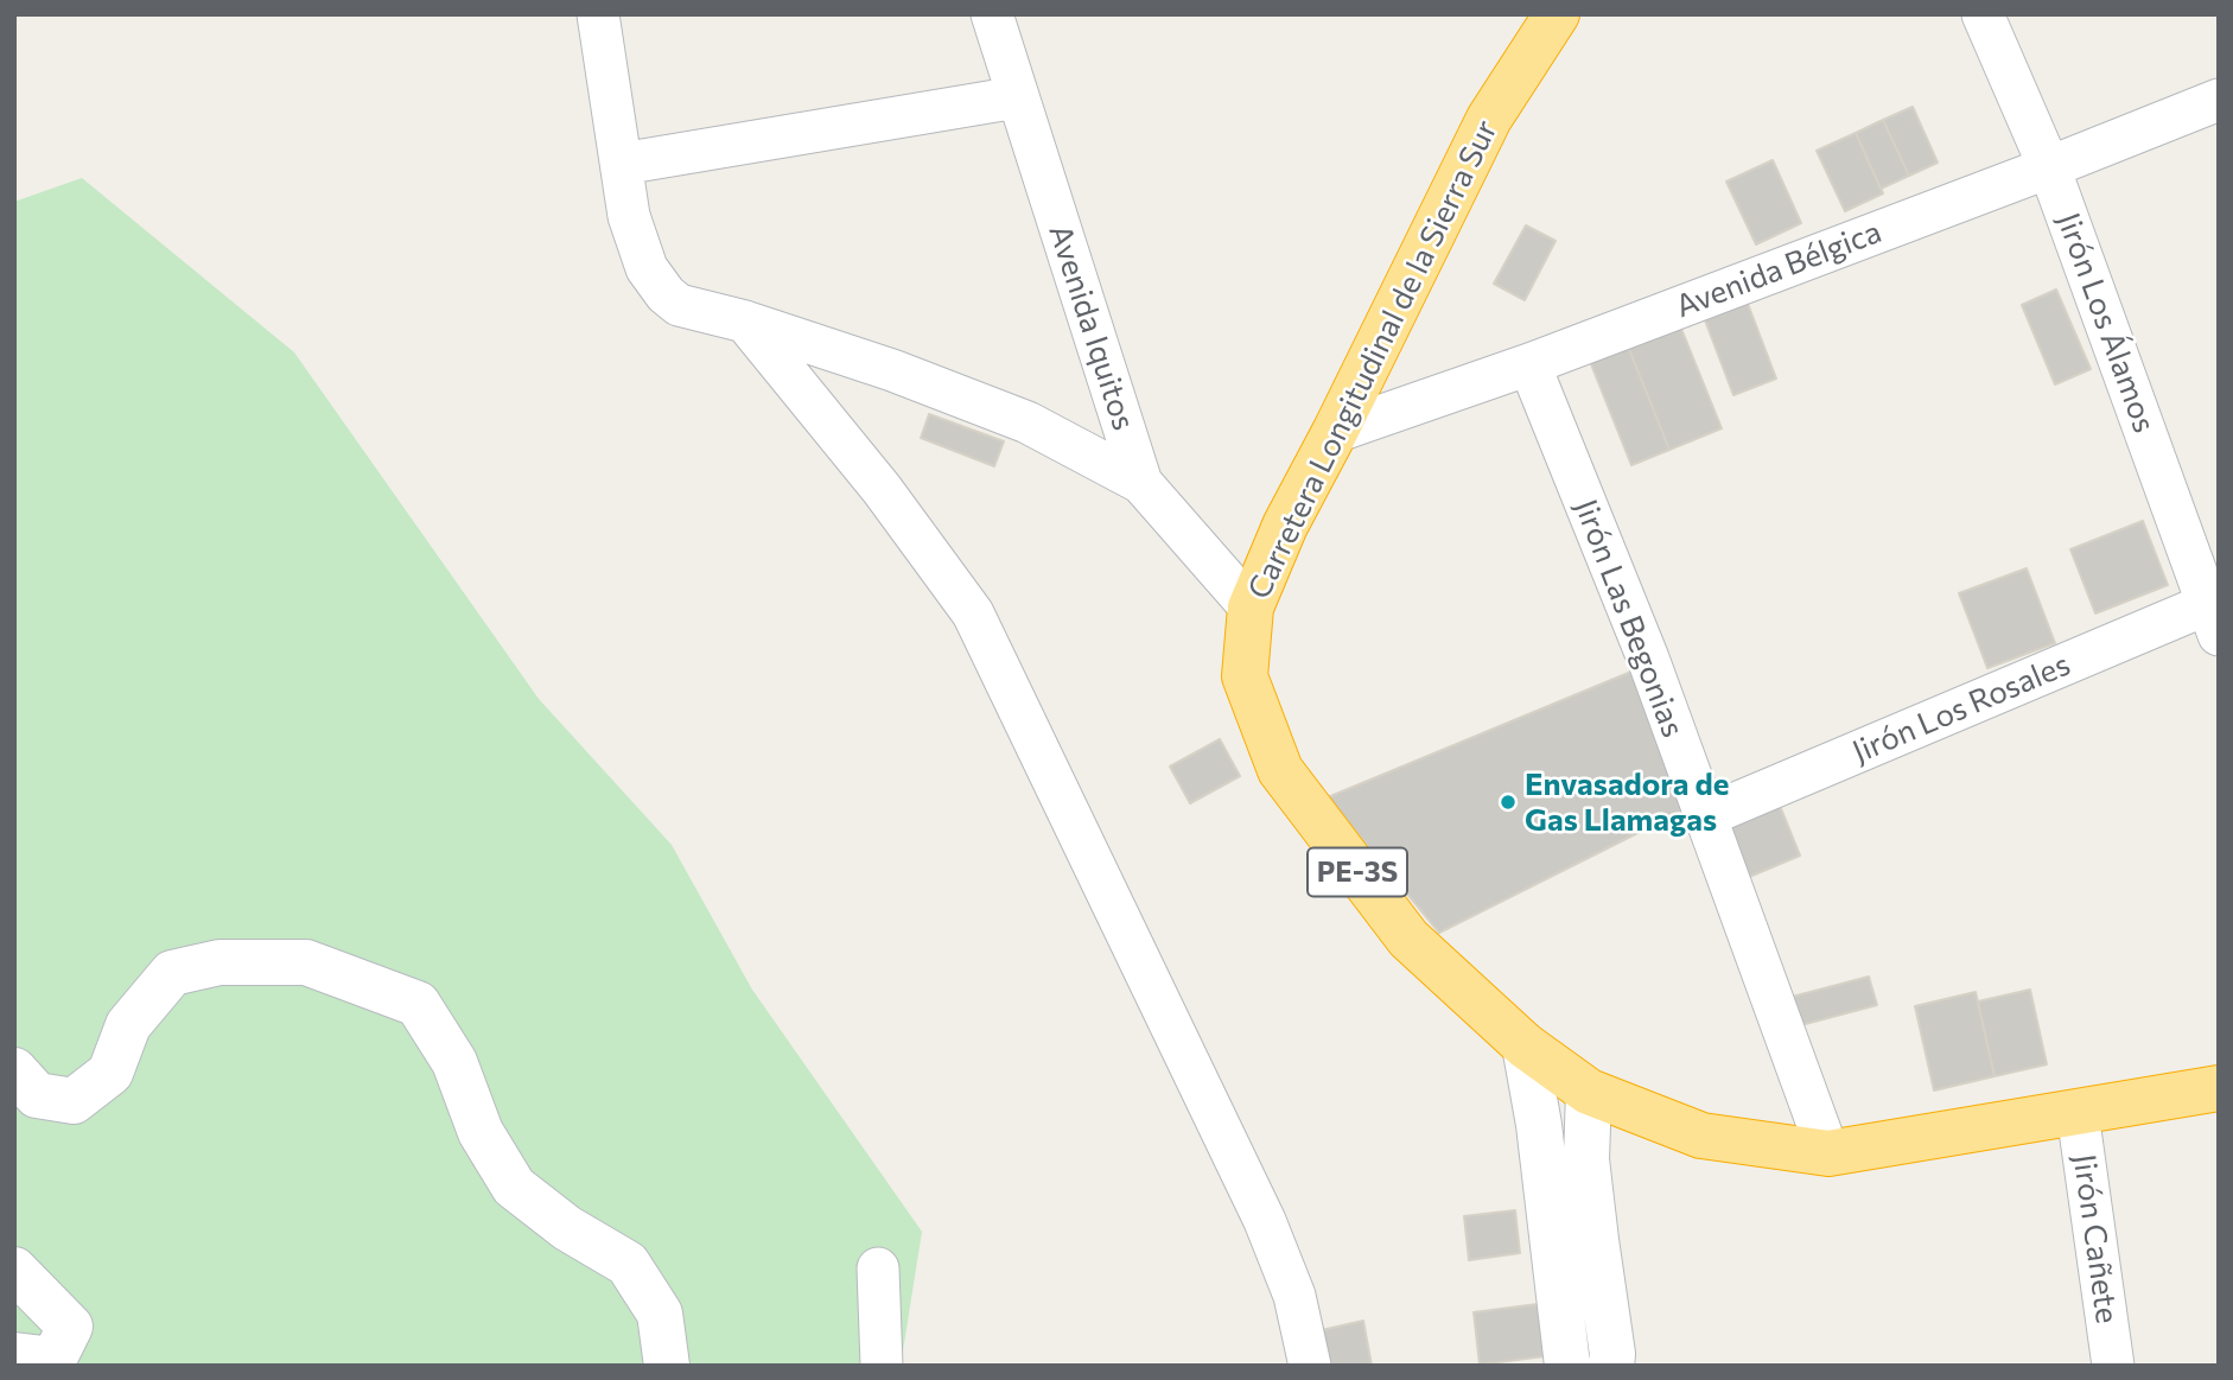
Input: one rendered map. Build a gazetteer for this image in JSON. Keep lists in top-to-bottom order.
{
  "streets": {
    "highway": ["Carretera Longitudinal de la Sierra Sur", "PE-3S"],
    "street": [
      "Avenida Bélgica",
      "Jirón Los Álamos",
      "Avenida Iquitos",
      "Jirón Las Begonias",
      "Jirón Los Rosales",
      "Jirón Cañete"
    ]
  },
  "crossings": [
    ["Avenida Bélgica", "Jirón Los Álamos"],
    ["Avenida Bélgica", "Carretera Longitudinal de la Sierra Sur"],
    ["Avenida Bélgica", "Jirón Las Begonias"],
    ["Jirón Los Álamos", "Jirón Los Rosales"],
    ["Avenida Iquitos", "Carretera Longitudinal de la Sierra Sur"],
    ["Carretera Longitudinal de la Sierra Sur", "Jirón Las Begonias"],
    ["Carretera Longitudinal de la Sierra Sur", "Jirón Cañete"],
    ["Jirón Las Begonias", "Jirón Los Rosales"]
  ],
  "places": ["Envasadora de Gas Llamagas"]
}
